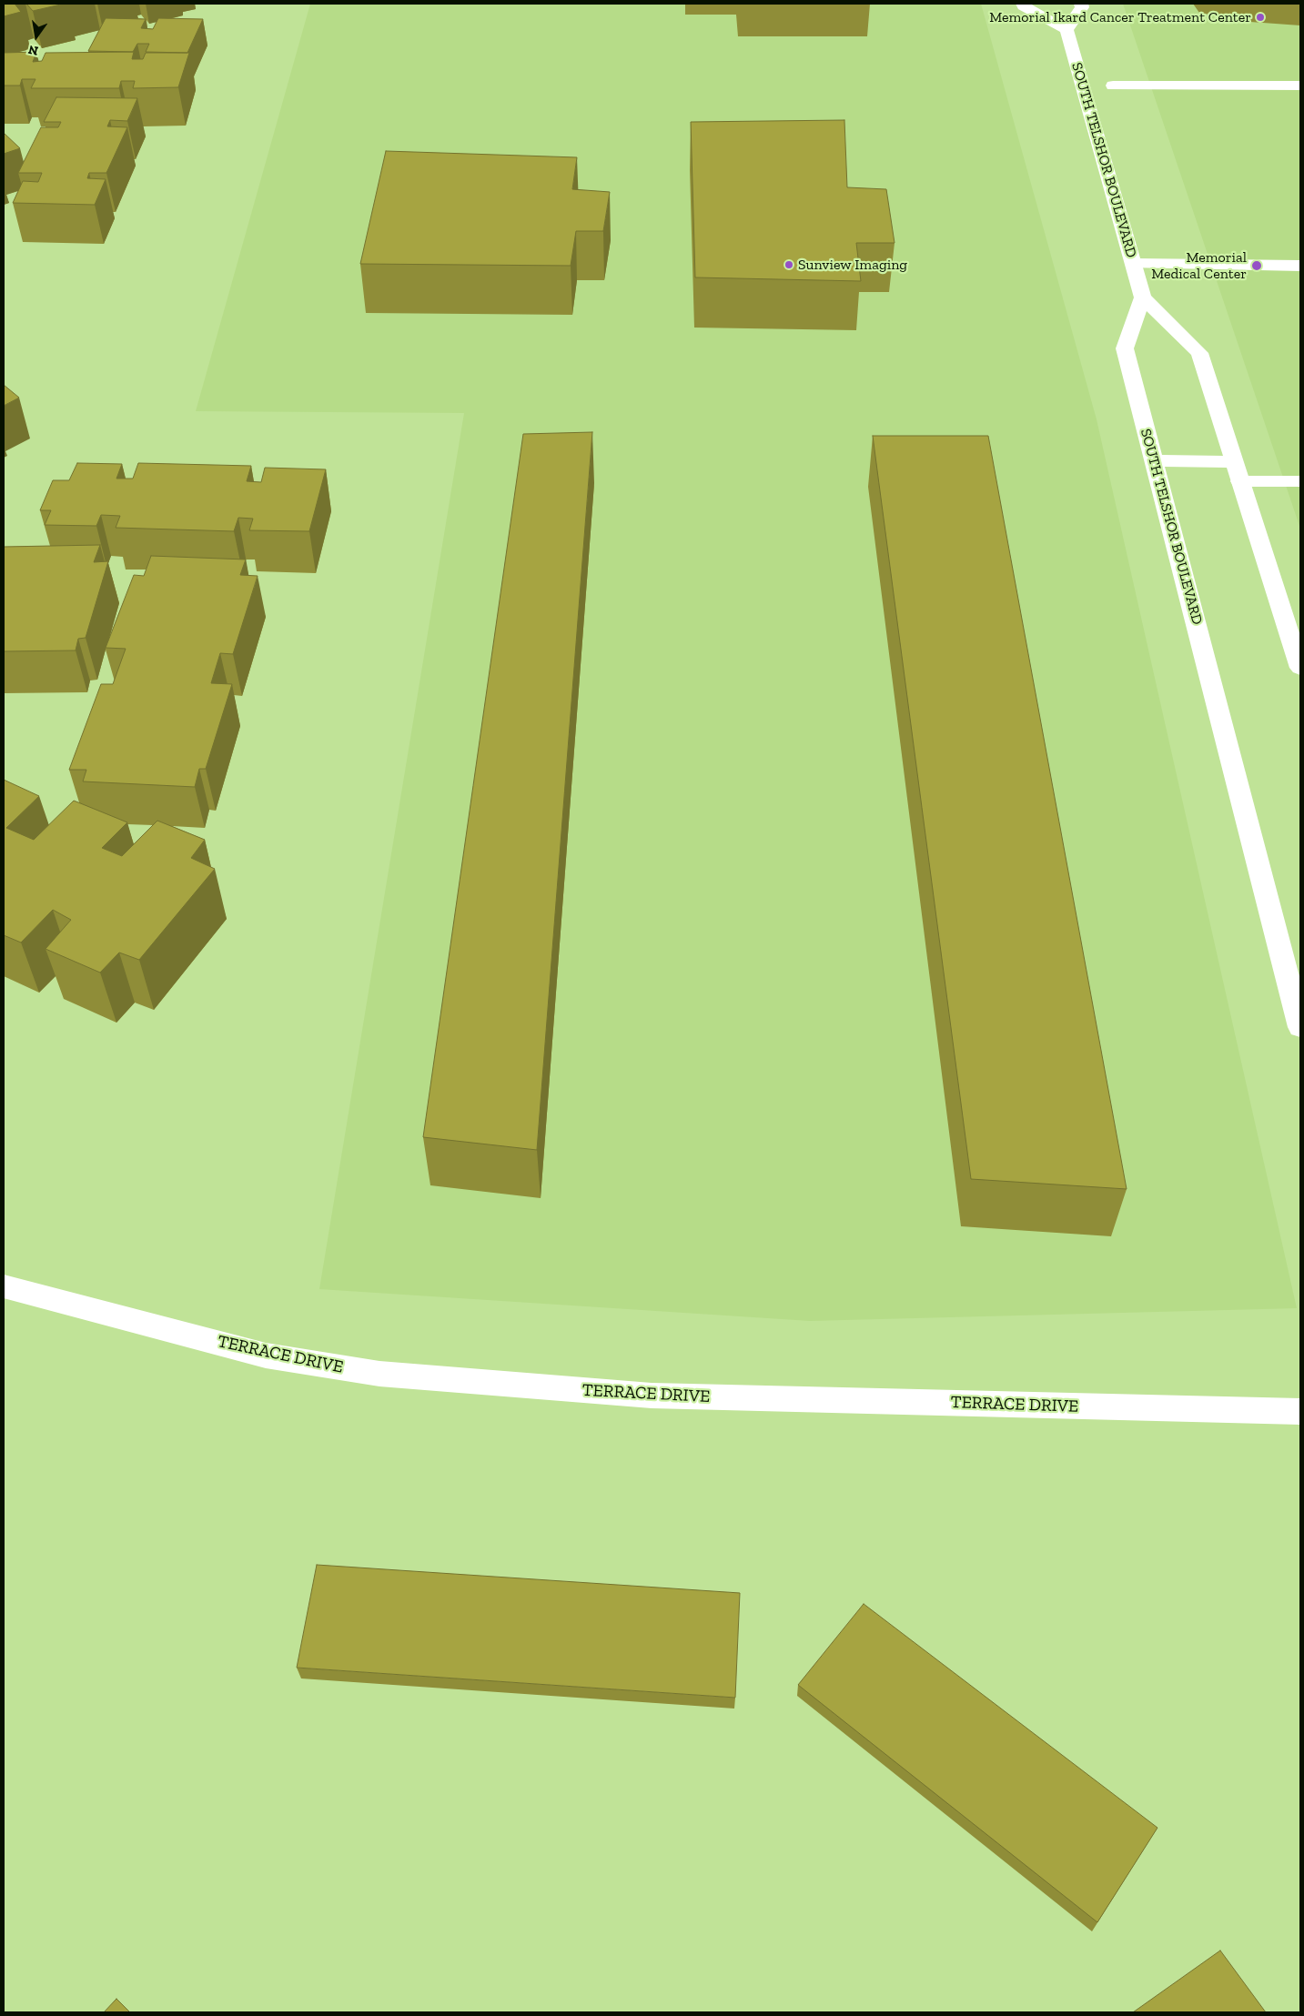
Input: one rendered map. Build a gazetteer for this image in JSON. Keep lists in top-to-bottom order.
{
  "streets": {
    "main road": ["SOUTH TELSHOR BOULEVARD", "TERRACE DRIVE"]
  },
  "places": ["Memorial Ikard Cancer Treatment Center", "Sunview Imaging", "Memorial Medical Center"],
  "north": "bottom"
}
